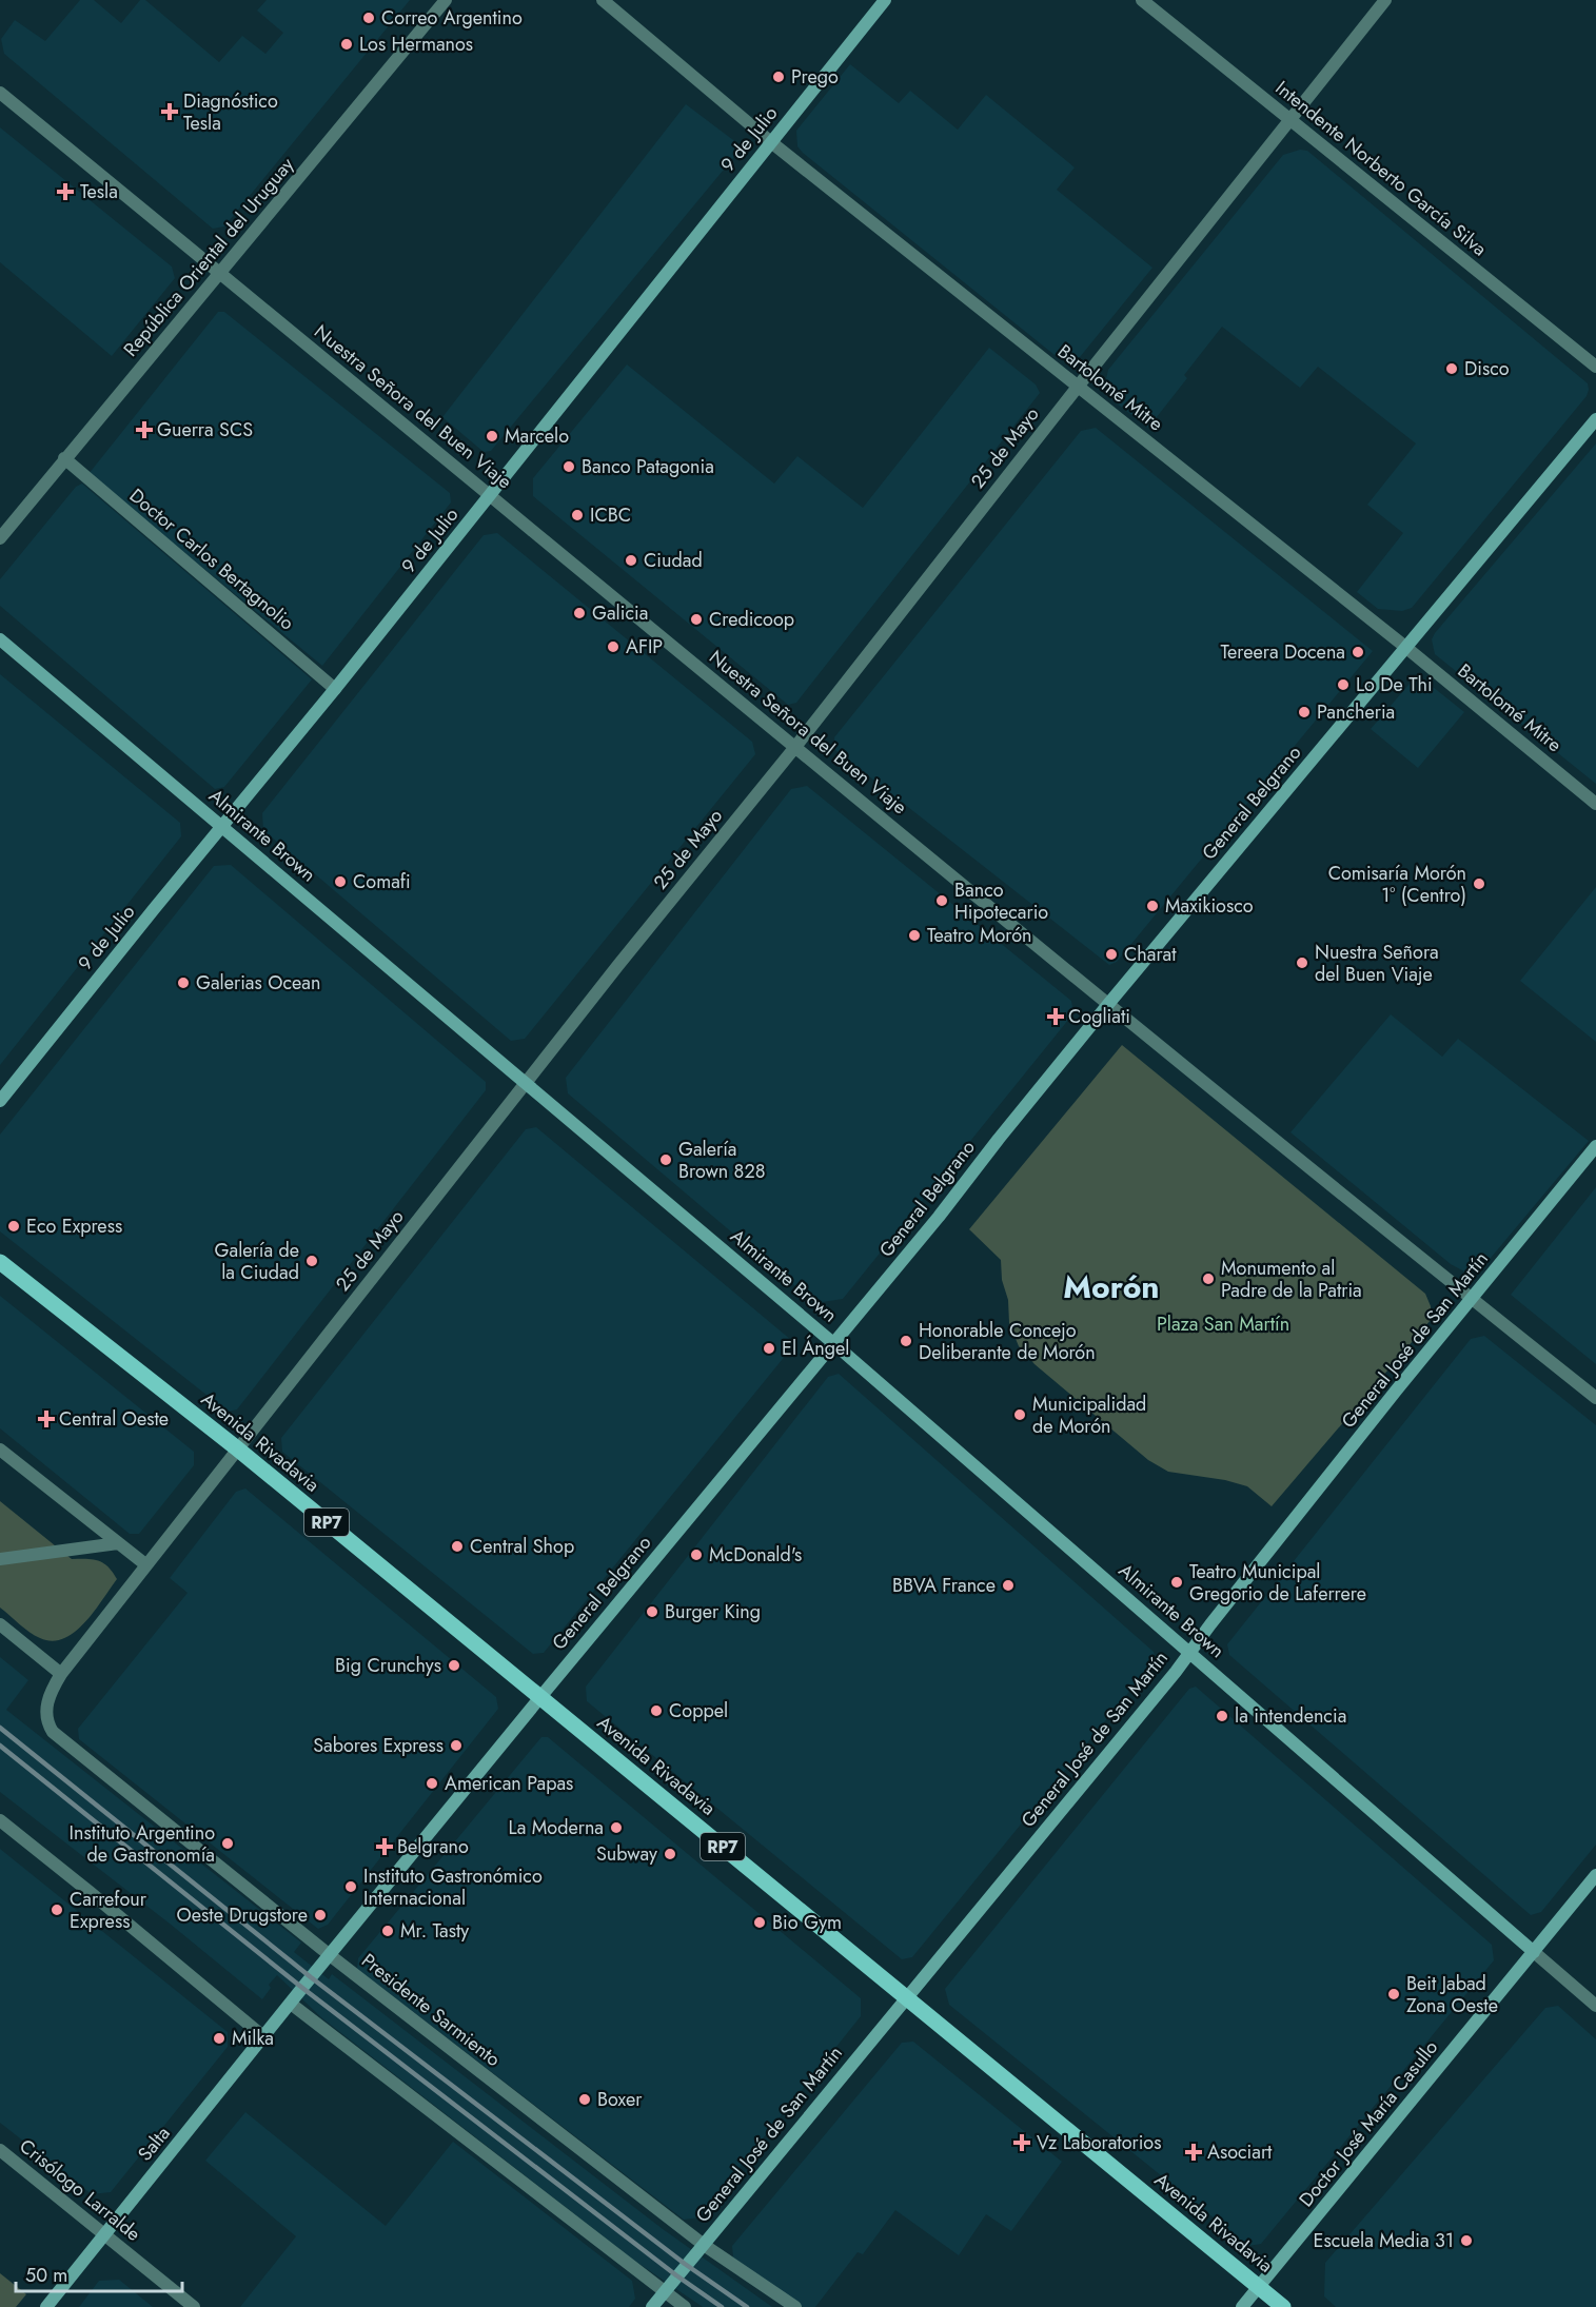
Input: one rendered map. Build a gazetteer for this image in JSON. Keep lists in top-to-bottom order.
{
  "streets": {
    "main road": ["Avenida Rivadavia", "RP7"],
    "street": [
      "9 de Julio",
      "Intendente Norberto García Silva",
      "República Oriental del Uruguay",
      "Bartolomé Mitre",
      "Nuestra Señora del Buen Viaje",
      "25 de Mayo",
      "Doctor Carlos Bertagnolio",
      "General Belgrano",
      "Almirante Brown",
      "General José de San Martín",
      "Presidente Sarmiento",
      "Doctor José María Casullo",
      "Salta",
      "Crisólogo Larralde"
    ]
  },
  "crossings": [
    ["9 de Julio", "Bartolomé Mitre"],
    ["9 de Julio", "Nuestra Señora del Buen Viaje"],
    ["9 de Julio", "Doctor Carlos Bertagnolio"],
    ["9 de Julio", "Almirante Brown"],
    ["Intendente Norberto García Silva", "25 de Mayo"],
    ["República Oriental del Uruguay", "Nuestra Señora del Buen Viaje"],
    ["República Oriental del Uruguay", "Doctor Carlos Bertagnolio"],
    ["Bartolomé Mitre", "25 de Mayo"],
    ["Bartolomé Mitre", "General Belgrano"],
    ["Nuestra Señora del Buen Viaje", "25 de Mayo"],
    ["Nuestra Señora del Buen Viaje", "General Belgrano"],
    ["Nuestra Señora del Buen Viaje", "General José de San Martín"],
    ["25 de Mayo", "Almirante Brown"],
    ["25 de Mayo", "Avenida Rivadavia"],
    ["25 de Mayo", "Presidente Sarmiento"],
    ["General Belgrano", "Almirante Brown"],
    ["General Belgrano", "Avenida Rivadavia"],
    ["General Belgrano", "Presidente Sarmiento"],
    ["General Belgrano", "Salta"],
    ["Almirante Brown", "General José de San Martín"],
    ["Almirante Brown", "Doctor José María Casullo"],
    ["General José de San Martín", "Avenida Rivadavia"],
    ["General José de San Martín", "Presidente Sarmiento"],
    ["Avenida Rivadavia", "Doctor José María Casullo"],
    ["Salta", "Crisólogo Larralde"]
  ],
  "districts": ["Morón"],
  "parks": ["Plaza San Martín"],
  "places": {
    "other": [
      "Correo Argentino",
      "Los Hermanos",
      "Prego",
      "Disco",
      "Marcelo",
      "Banco Patagonia",
      "ICBC",
      "Ciudad",
      "Galicia",
      "Credicoop",
      "AFIP",
      "Tereera Docena",
      "Lo De Thi",
      "Pancheria",
      "Comafi",
      "Comisaría Morón 1° (Centro)",
      "Banco Hipotecario",
      "Maxikiosco",
      "Teatro Morón",
      "Charat",
      "Nuestra Señora del Buen Viaje",
      "Galerias Ocean",
      "Galería Brown 828",
      "Eco Express",
      "Galería de la Ciudad",
      "Monumento al Padre de la Patria",
      "Honorable Concejo Deliberante de Morón",
      "El Ángel",
      "Municipalidad de Morón",
      "Central Shop",
      "McDonald's",
      "Teatro Municipal Gregorio de Laferrere",
      "BBVA France",
      "Burger King",
      "Big Crunchys",
      "Coppel",
      "la intendencia",
      "Sabores Express",
      "American Papas",
      "La Moderna",
      "Instituto Argentino de Gastronomía",
      "Subway",
      "Instituto Gastronómico Internacional",
      "Carrefour Express",
      "Oeste Drugstore",
      "Bio Gym",
      "Mr. Tasty",
      "Beit Jabad Zona Oeste",
      "Milka",
      "Boxer",
      "Escuela Media 31"
    ],
    "health": [
      "Diagnóstico Tesla",
      "Tesla",
      "Guerra SCS",
      "Cogliati",
      "Central Oeste",
      "Belgrano",
      "Vz Laboratorios",
      "Asociart"
    ]
  },
  "scale_bar": "50 m"
}
